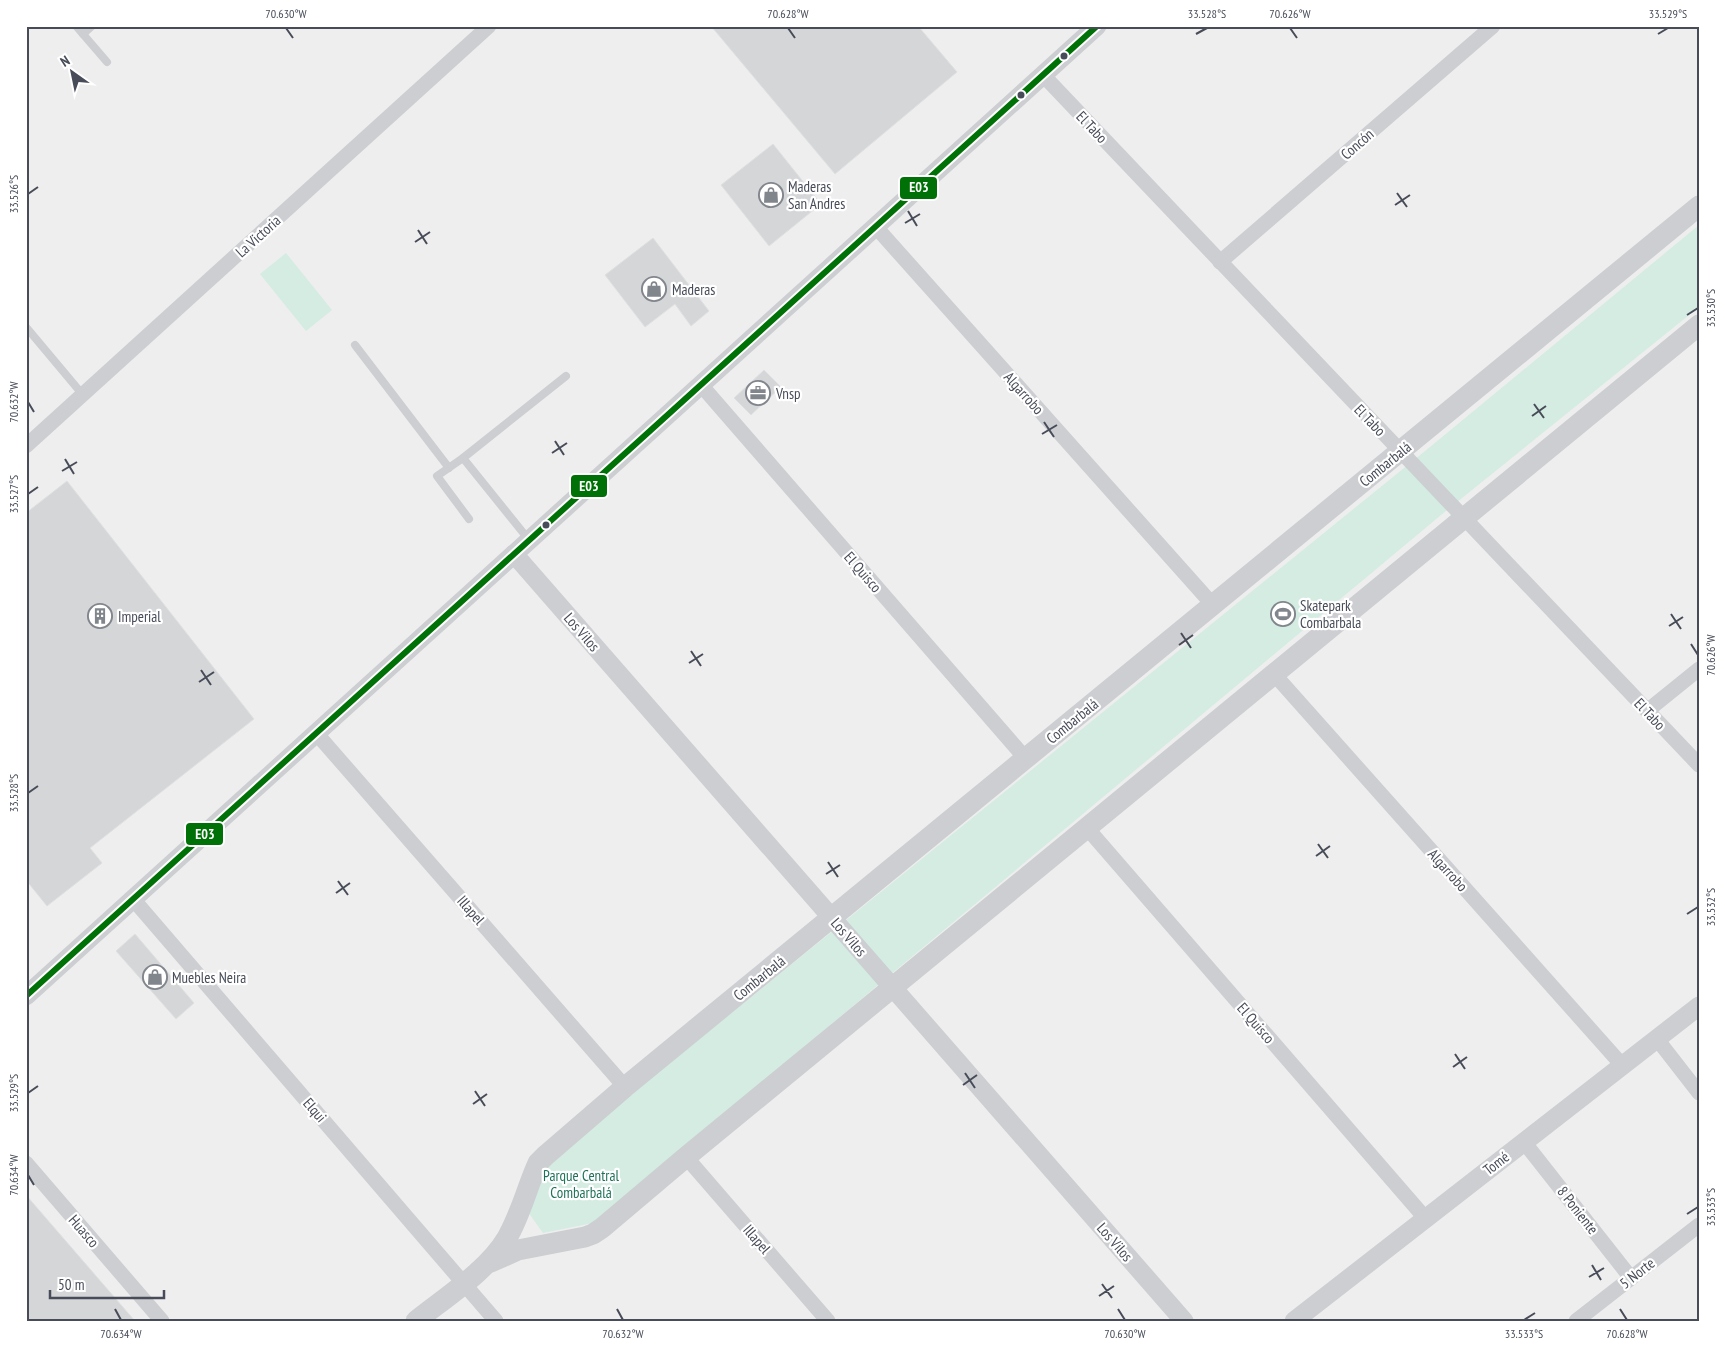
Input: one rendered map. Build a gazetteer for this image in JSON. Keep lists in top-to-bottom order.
{
  "streets": {
    "main road": ["Combarbalá"],
    "street": [
      "El Tabo",
      "Concón",
      "La Victoria",
      "Algarrobo",
      "El Quisco",
      "Los Vilos",
      "Illapel",
      "Elqui",
      "Tomé",
      "8 Poniente",
      "Huasco",
      "5 Norte"
    ]
  },
  "crossings": [
    ["El Tabo", "Concón"],
    ["El Tabo", "Combarbalá"],
    ["Algarrobo", "Combarbalá"],
    ["Algarrobo", "Tomé"],
    ["Combarbalá", "El Quisco"],
    ["Combarbalá", "Los Vilos"],
    ["Combarbalá", "Illapel"],
    ["Combarbalá", "Elqui"],
    ["El Quisco", "Tomé"],
    ["Tomé", "8 Poniente"],
    ["8 Poniente", "5 Norte"]
  ],
  "parks": ["Parque Central Combarbalá"],
  "places": {
    "shop": ["Maderas San Andres", "Maderas", "Muebles Neira"],
    "office": ["Vnsp"],
    "sports": ["Skatepark Combarbala"],
    "building": ["Imperial"]
  },
  "lines": ["transit line E03"],
  "scale_bar": "50 m",
  "north": "top left",
  "coordinates": [
    "70.630°W",
    "70.628°W",
    "33.528°S",
    "70.626°W",
    "33.529°S",
    "33.526°S",
    "33.530°S",
    "70.632°W",
    "33.527°S",
    "33.532°S",
    "70.634°W",
    "33.533°S"
  ]
}
